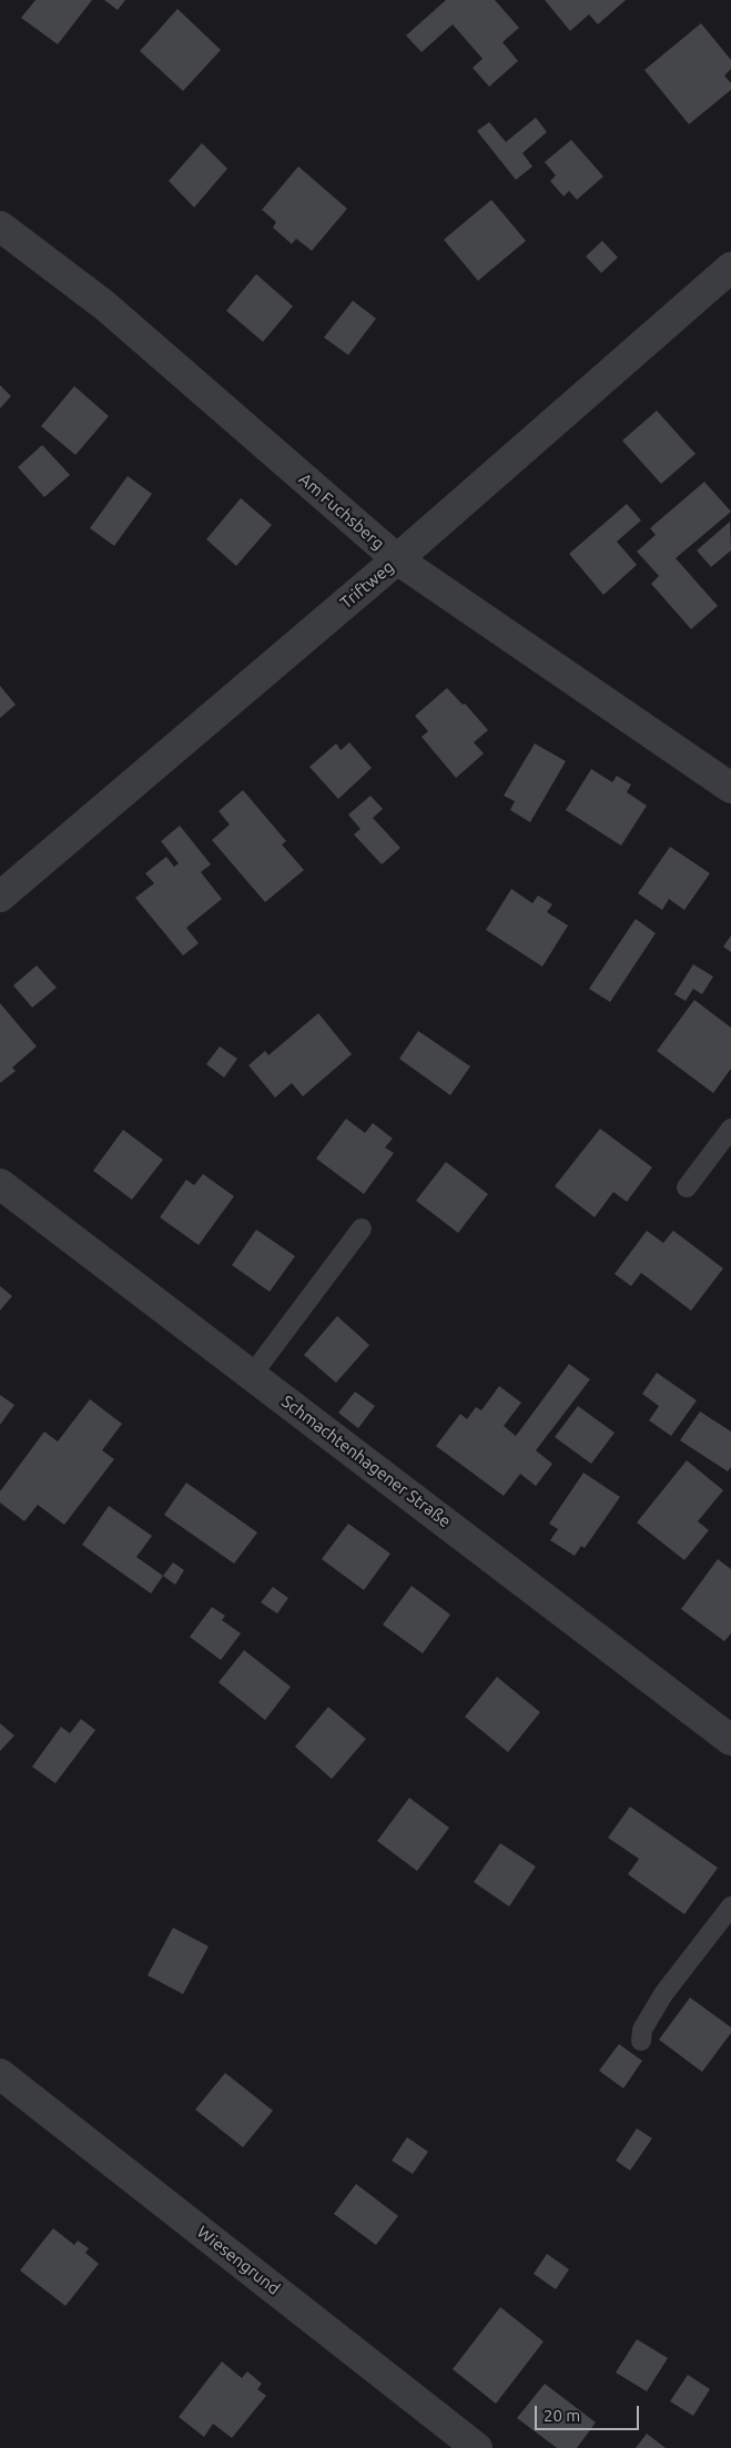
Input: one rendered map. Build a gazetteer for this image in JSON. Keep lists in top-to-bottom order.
{
  "streets": {
    "street": [
      "Am Fuchsberg",
      "Triftweg",
      "Schmachtenhagener Straße",
      "Wiesengrund"
    ]
  },
  "crossings": [
    ["Am Fuchsberg", "Triftweg"]
  ],
  "scale_bar": "20 m"
}
